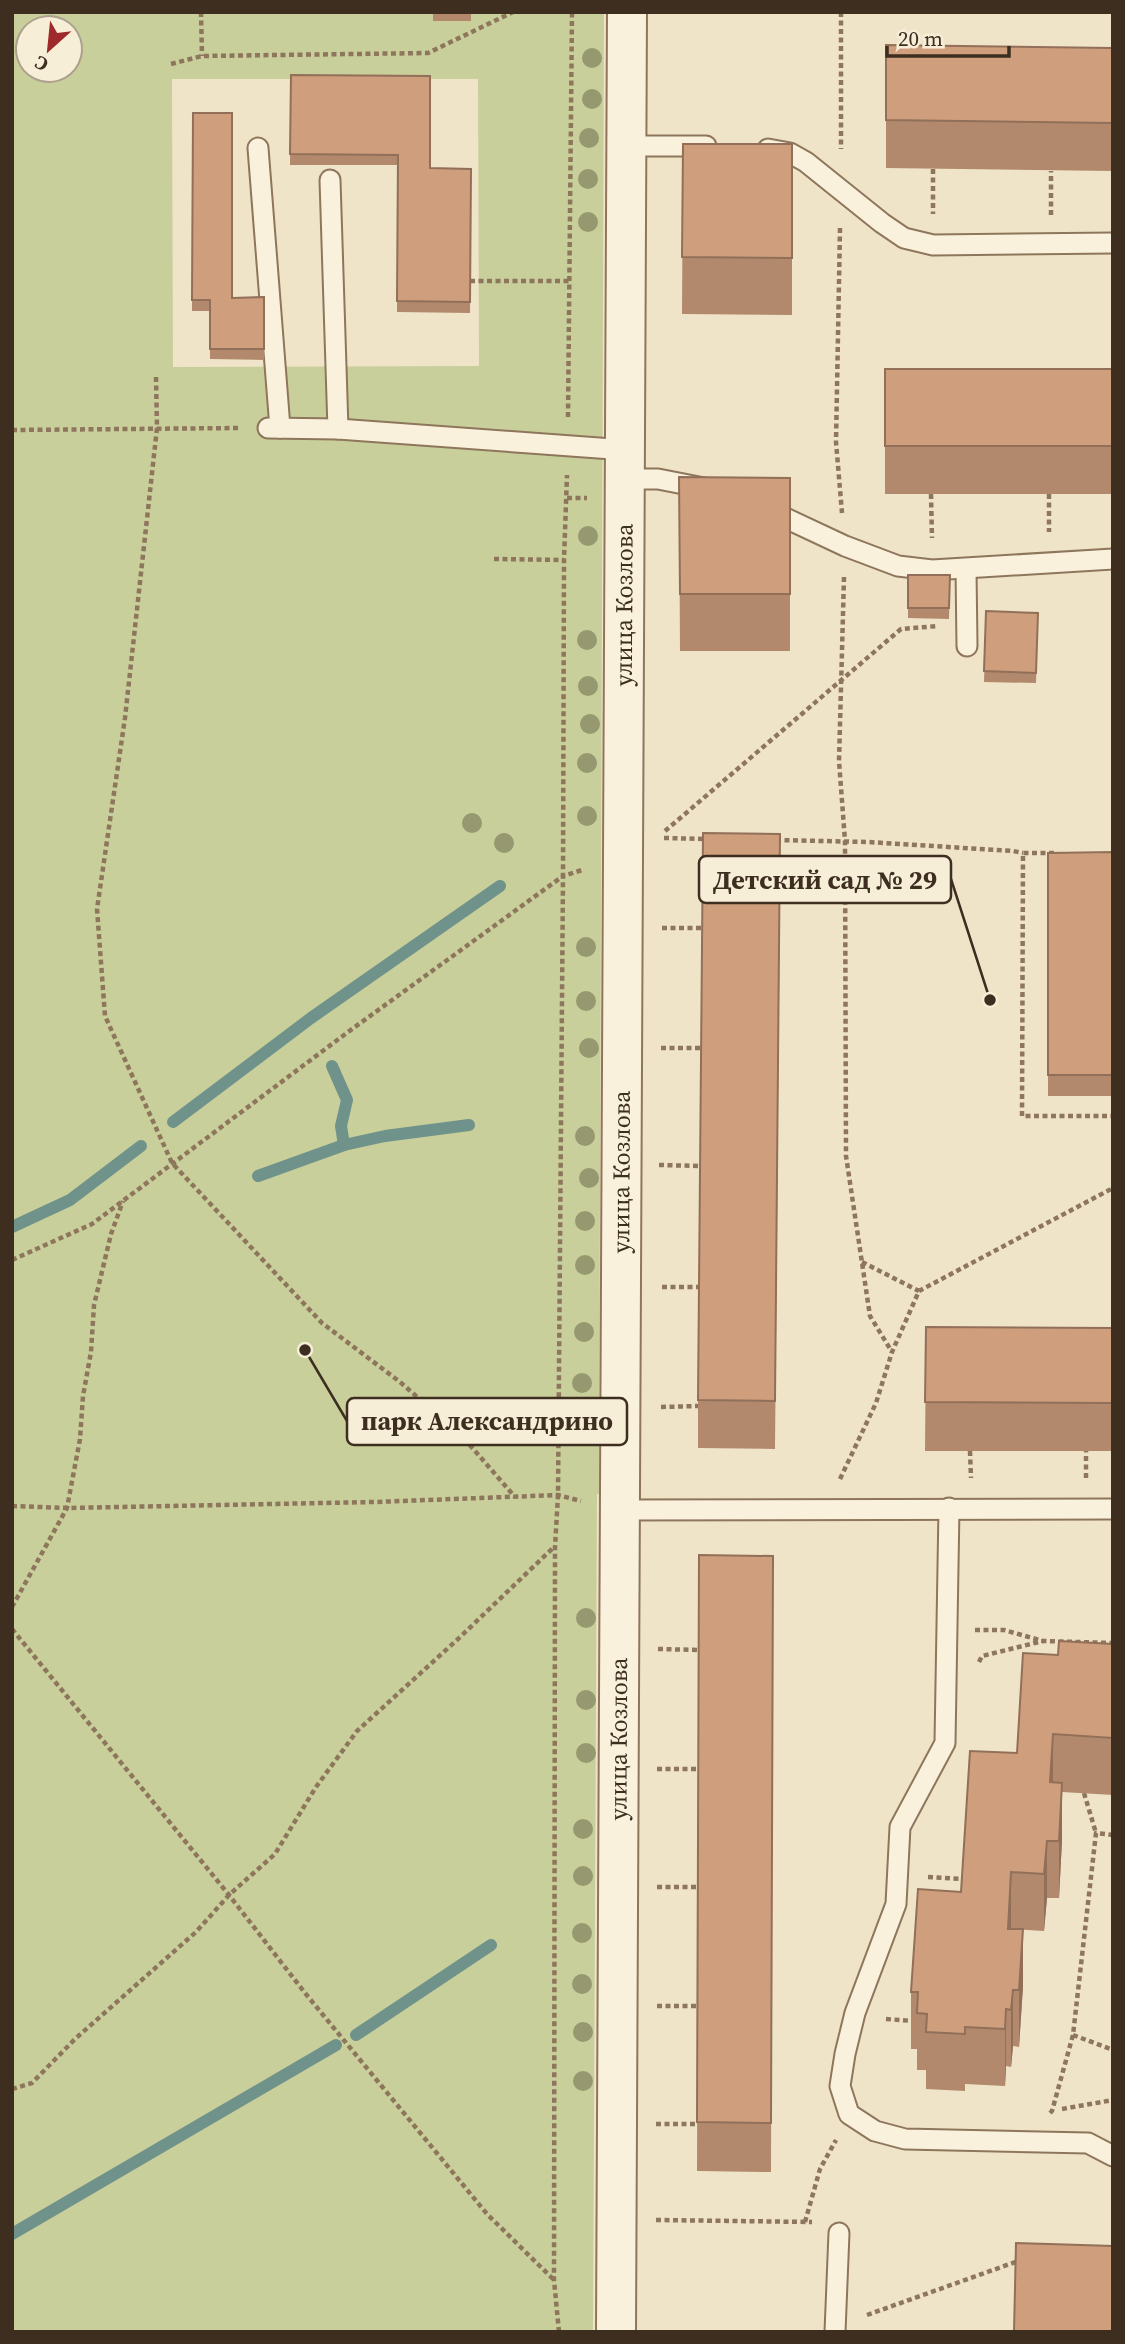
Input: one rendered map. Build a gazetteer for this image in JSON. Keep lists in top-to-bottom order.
{
  "streets": {
    "street": ["улица Козлова"]
  },
  "places": ["Детский сад № 29", "парк Александрино"],
  "scale_bar": "20 m",
  "north": "bottom left"
}
